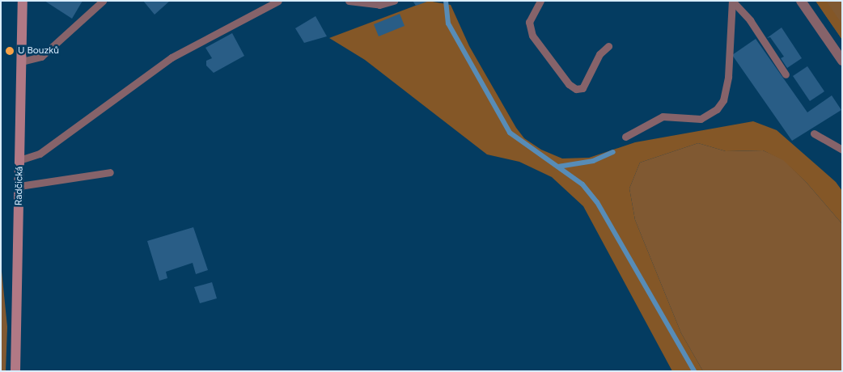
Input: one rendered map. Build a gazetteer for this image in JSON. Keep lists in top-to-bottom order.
{
  "streets": {
    "street": ["Radčická"]
  },
  "places": ["U Bouzků"]
}
